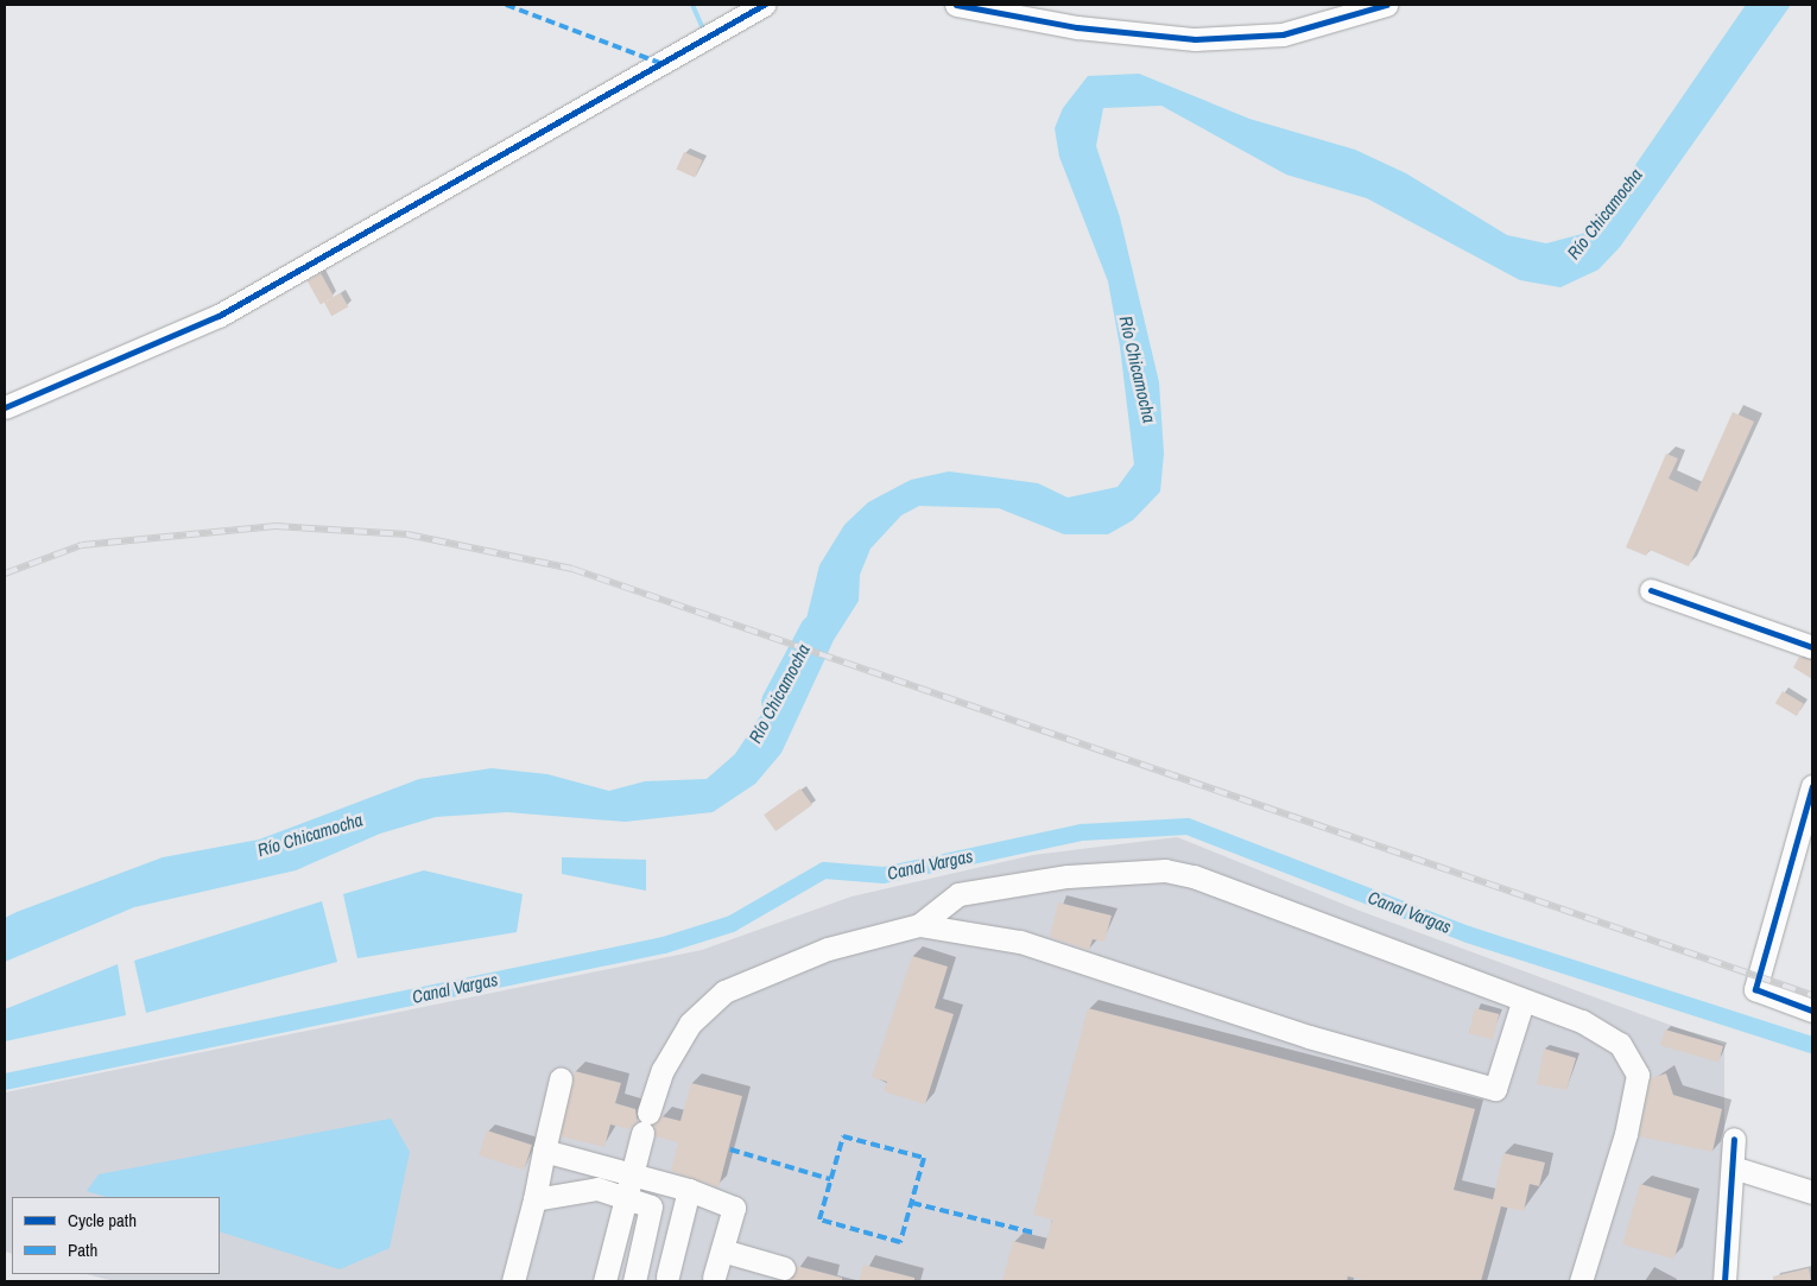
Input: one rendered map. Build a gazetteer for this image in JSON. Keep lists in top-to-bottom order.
{
  "water": ["Río Chicamocha", "Canal Vargas"],
  "legend": ["Cycle path", "Path"]
}
